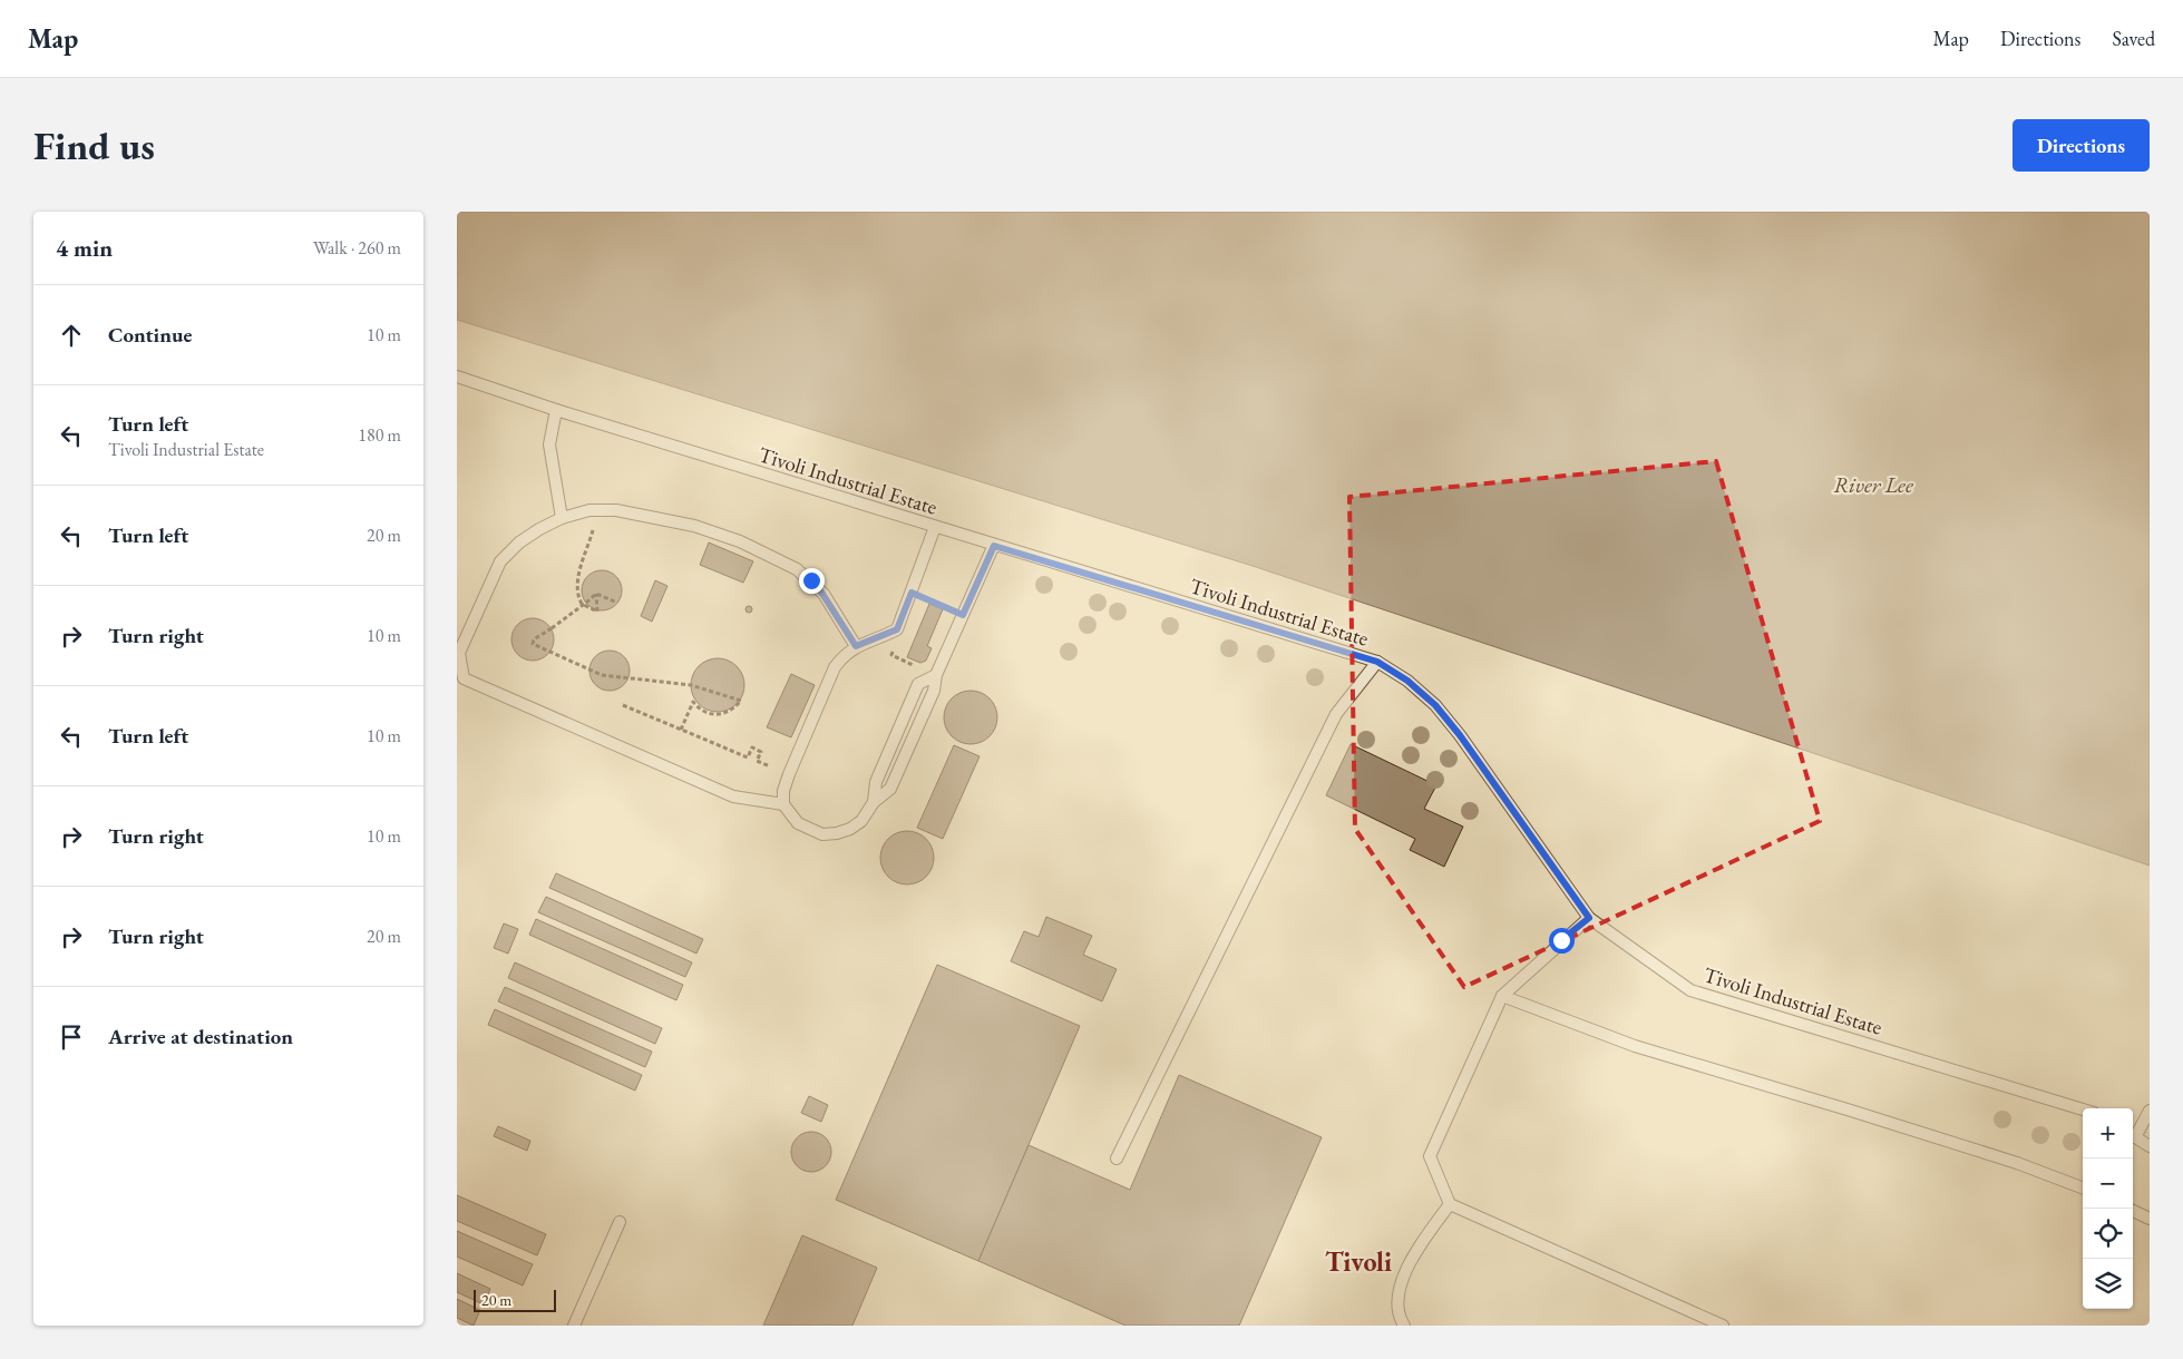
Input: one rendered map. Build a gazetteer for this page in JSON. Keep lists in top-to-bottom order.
{
  "streets": {
    "lane": ["Tivoli Industrial Estate"]
  },
  "districts": ["Tivoli"],
  "water": ["River Lee"],
  "scale_bar": "20 m",
  "page": {
    "header": "Map",
    "nav": ["Map", "Directions", "Saved"],
    "buttons": "Directions",
    "title": "Find us",
    "heading": ["4 min", "Walk · 260 m"],
    "list": [
      ["Continue", "10 m"],
      ["Turn left", "Tivoli Industrial Estate", "180 m"],
      ["Turn left", "20 m"],
      ["Turn right", "10 m"],
      ["Turn left", "10 m"],
      ["Turn right", "10 m"],
      ["Turn right", "20 m"],
      "Arrive at destination"
    ],
    "map_buttons": ["+", "−"],
    "scale": "20 m"
  }
}
